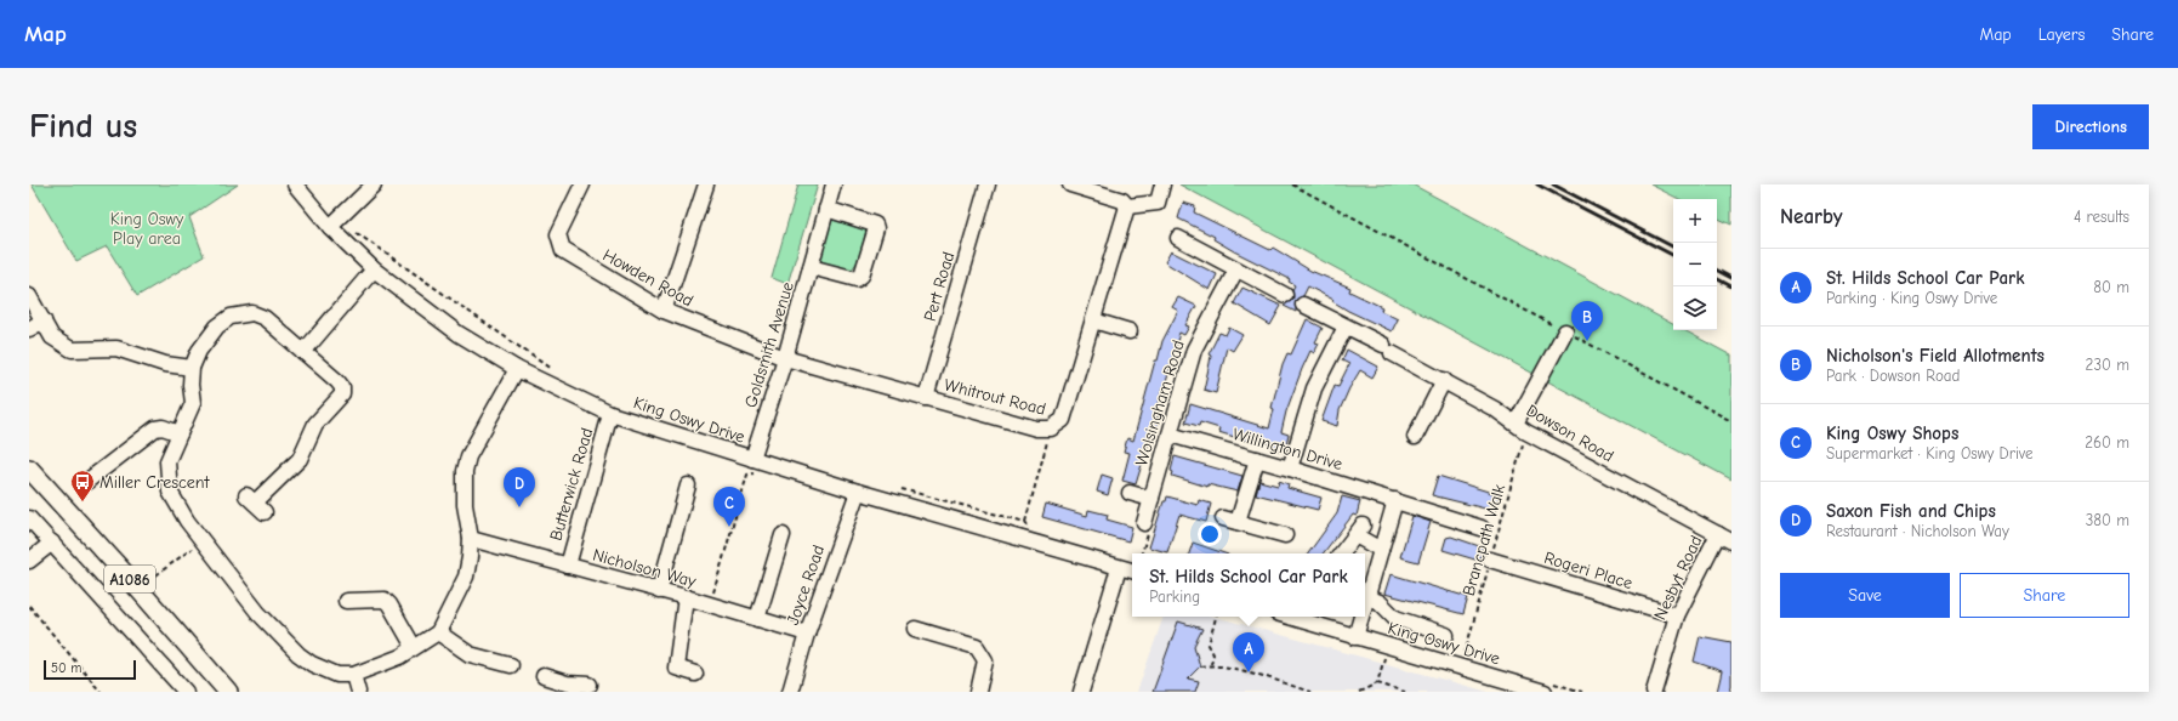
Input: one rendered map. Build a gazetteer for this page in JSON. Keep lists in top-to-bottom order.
{
  "streets": {
    "main road": ["A1086"],
    "street": [
      "Howden Road",
      "Pert Road",
      "Goldsmith Avenue",
      "Whitrout Road",
      "Wolsingham Road",
      "King Oswy Drive",
      "Dowson Road",
      "Willington Drive",
      "Butterwick Road",
      "Nicholson Way",
      "Rogeri Place",
      "Nesbyt Road",
      "Joyce Road"
    ],
    "path": ["Brancpath Walk"]
  },
  "crossings": [
    ["Howden Road", "Goldsmith Avenue"],
    ["Howden Road", "Whitrout Road"],
    ["Pert Road", "Whitrout Road"],
    ["Goldsmith Avenue", "Whitrout Road"],
    ["Goldsmith Avenue", "King Oswy Drive"],
    ["Wolsingham Road", "Willington Drive"],
    ["King Oswy Drive", "Butterwick Road"],
    ["King Oswy Drive", "Joyce Road"],
    ["Dowson Road", "Brancpath Walk"],
    ["Dowson Road", "Nesbyt Road"],
    ["Butterwick Road", "Nicholson Way"],
    ["Brancpath Walk", "Rogeri Place"],
    ["Nicholson Way", "Joyce Road"],
    ["Rogeri Place", "Nesbyt Road"]
  ],
  "parks": ["King Oswy Play area"],
  "places": {
    "bus stop": ["Miller Crescent"]
  },
  "scale_bar": "50 m",
  "page": {
    "header": "Map",
    "nav": ["Map", "Layers", "Share"],
    "buttons": [
      "Directions",
      ["Save", "Share"]
    ],
    "title": "Find us",
    "heading": ["Nearby", "4 results"],
    "map_buttons": ["+", "−"],
    "list": [
      {
        "mark": "A",
        "name": "St. Hilds School Car Park",
        "note": "Parking · King Oswy Drive",
        "value": "80 m"
      },
      {
        "mark": "B",
        "name": "Nicholson's Field Allotments",
        "note": "Park · Dowson Road",
        "value": "230 m"
      },
      {
        "mark": "C",
        "name": "King Oswy Shops",
        "note": "Supermarket · King Oswy Drive",
        "value": "260 m"
      },
      {
        "mark": "D",
        "name": "Saxon Fish and Chips",
        "note": "Restaurant · Nicholson Way",
        "value": "380 m"
      }
    ],
    "pins": [
      "B",
      "D",
      "C",
      "A"
    ],
    "popup": ["St. Hilds School Car Park", "Parking"],
    "scale": "50 m"
  }
}
